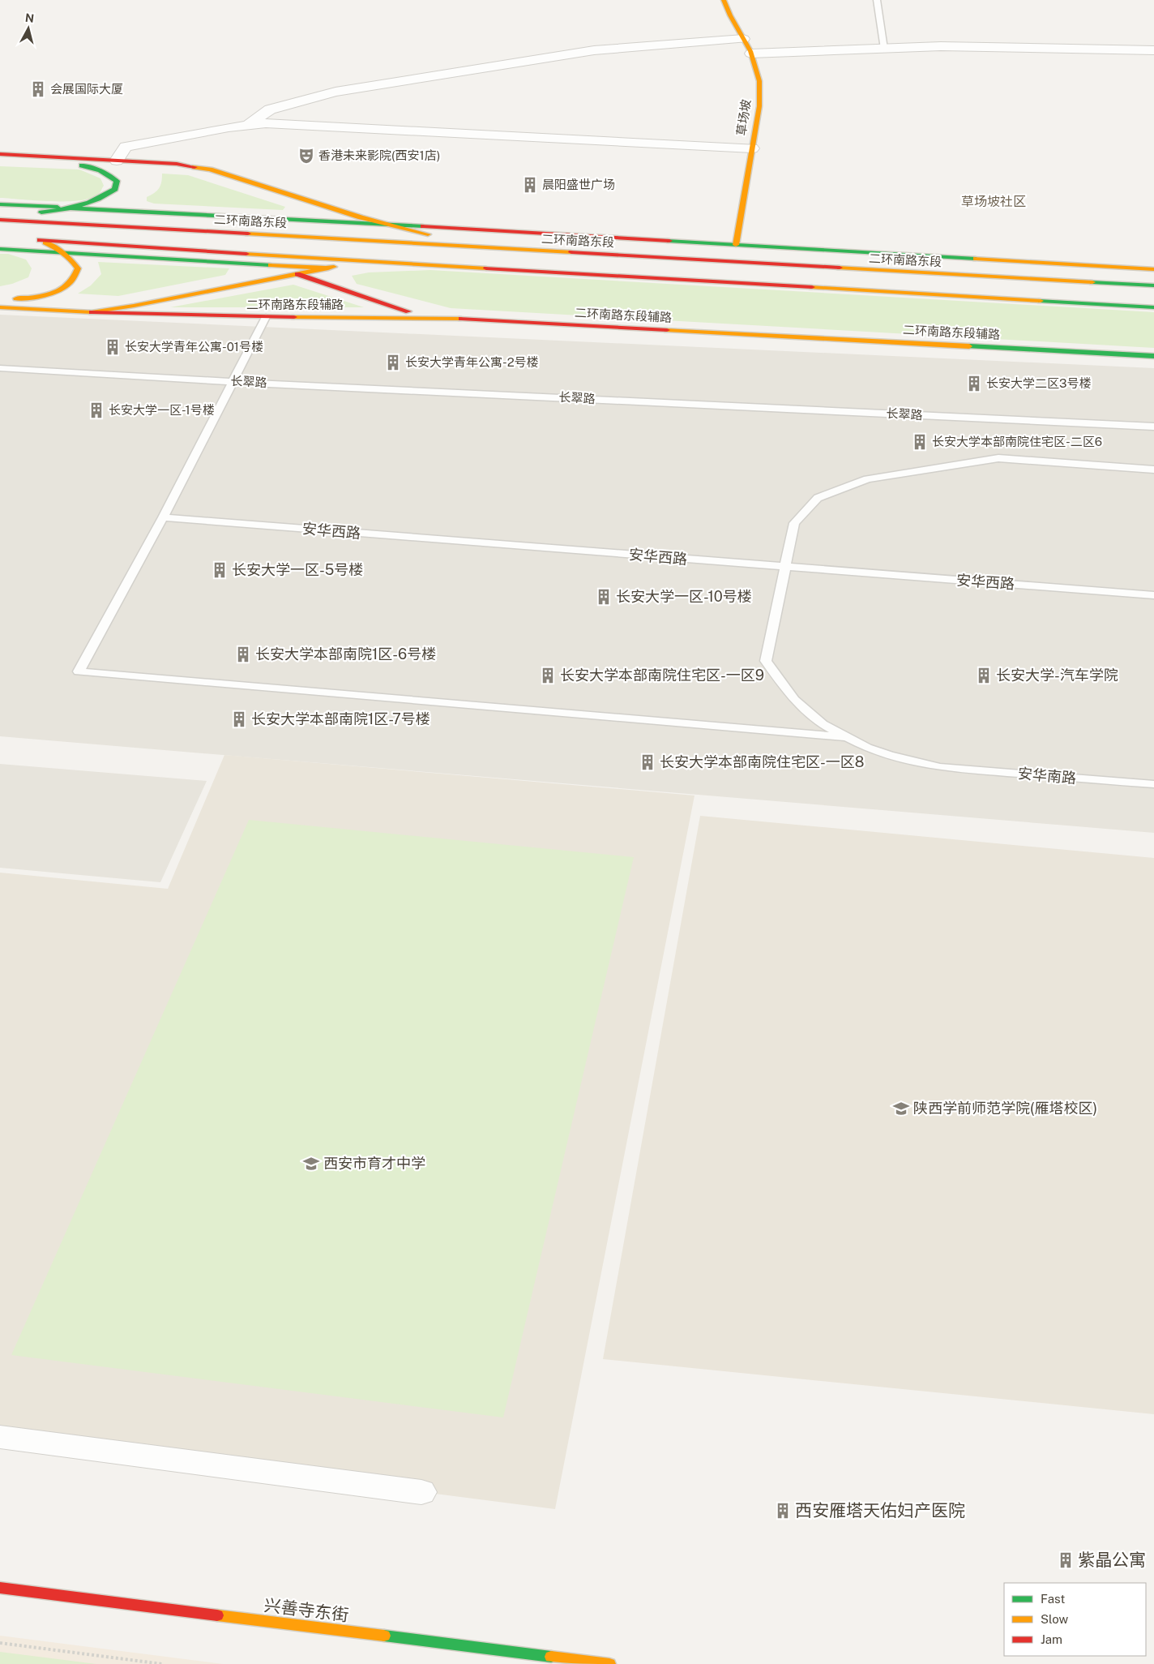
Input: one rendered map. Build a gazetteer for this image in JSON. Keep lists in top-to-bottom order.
{
  "streets": {
    "main road": [
      "草场坡",
      "二环南路东段",
      "二环南路东段辅路",
      "兴善寺东街"
    ],
    "lane": ["长翠路", "安华西路", "安华南路"]
  },
  "crossings": [
    ["安华西路", "安华南路"]
  ],
  "districts": ["草场坡社区"],
  "places": {
    "building": [
      "会展国际大厦",
      "晨阳盛世广场",
      "长安大学青年公寓-01号楼",
      "长安大学青年公寓-2号楼",
      "长安大学二区3号楼",
      "长安大学一区-1号楼",
      "长安大学本部南院住宅区-二区6",
      "长安大学一区-5号楼",
      "长安大学一区-10号楼",
      "长安大学本部南院1区-6号楼",
      "长安大学本部南院住宅区-一区9",
      "长安大学-汽车学院",
      "长安大学本部南院1区-7号楼",
      "长安大学本部南院住宅区-一区8",
      "西安雁塔天佑妇产医院",
      "紫晶公寓"
    ],
    "theatre": ["香港未来影院(西安1店)"],
    "school or university": ["陕西学前师范学院(雁塔校区)", "西安市育才中学"]
  },
  "legend": ["Fast", "Slow", "Jam"],
  "north": "top"
}
